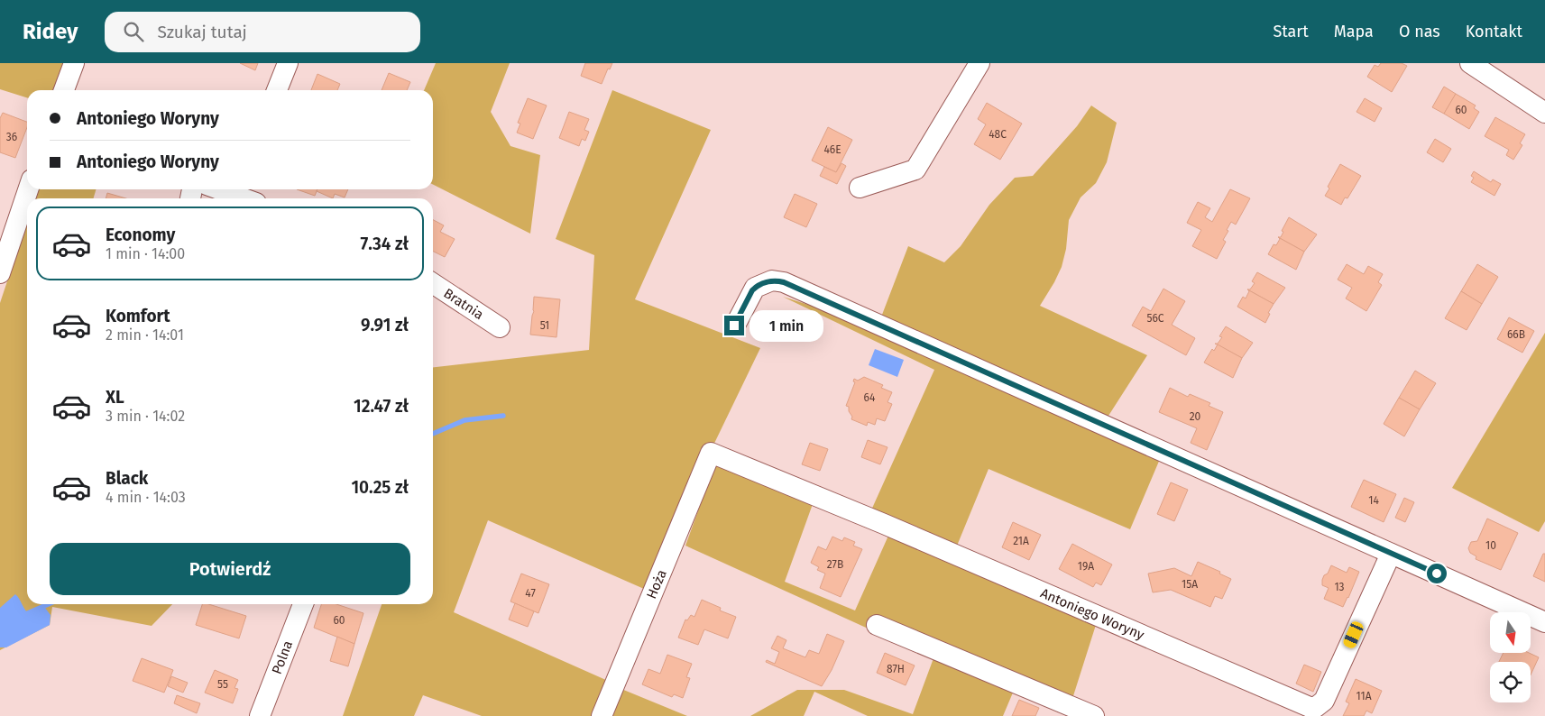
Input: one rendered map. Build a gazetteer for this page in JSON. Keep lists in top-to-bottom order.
{
  "streets": {
    "street": [
      "Bratnia",
      "Hoża",
      "Antoniego Woryny",
      "Polna"
    ]
  },
  "crossings": [
    ["Hoża", "Antoniego Woryny"]
  ],
  "house_numbers": [
    "60",
    "48C",
    "36",
    "46E",
    "56C",
    "51",
    "66B",
    "64",
    "20",
    "14",
    "21A",
    "10",
    "27B",
    "19A",
    "15A",
    "13",
    "47",
    "60",
    "87H",
    "55",
    "11A"
  ],
  "north": "bottom",
  "page": {
    "header": "Ridey",
    "search": "Szukaj tutaj",
    "nav": [
      "Start",
      "Mapa",
      "O nas",
      "Kontakt"
    ],
    "banner": ["Antoniego Woryny", "Antoniego Woryny"],
    "list": [
      {
        "name": "Economy",
        "note": "1 min · 14:00",
        "value": "7.34 zł"
      },
      {
        "name": "Komfort",
        "note": "2 min · 14:01",
        "value": "9.91 zł"
      },
      {
        "name": "XL",
        "note": "3 min · 14:02",
        "value": "12.47 zł"
      },
      {
        "name": "Black",
        "note": "4 min · 14:03",
        "value": "10.25 zł"
      }
    ],
    "bubble": "1 min",
    "buttons": "Potwierdź"
  }
}
